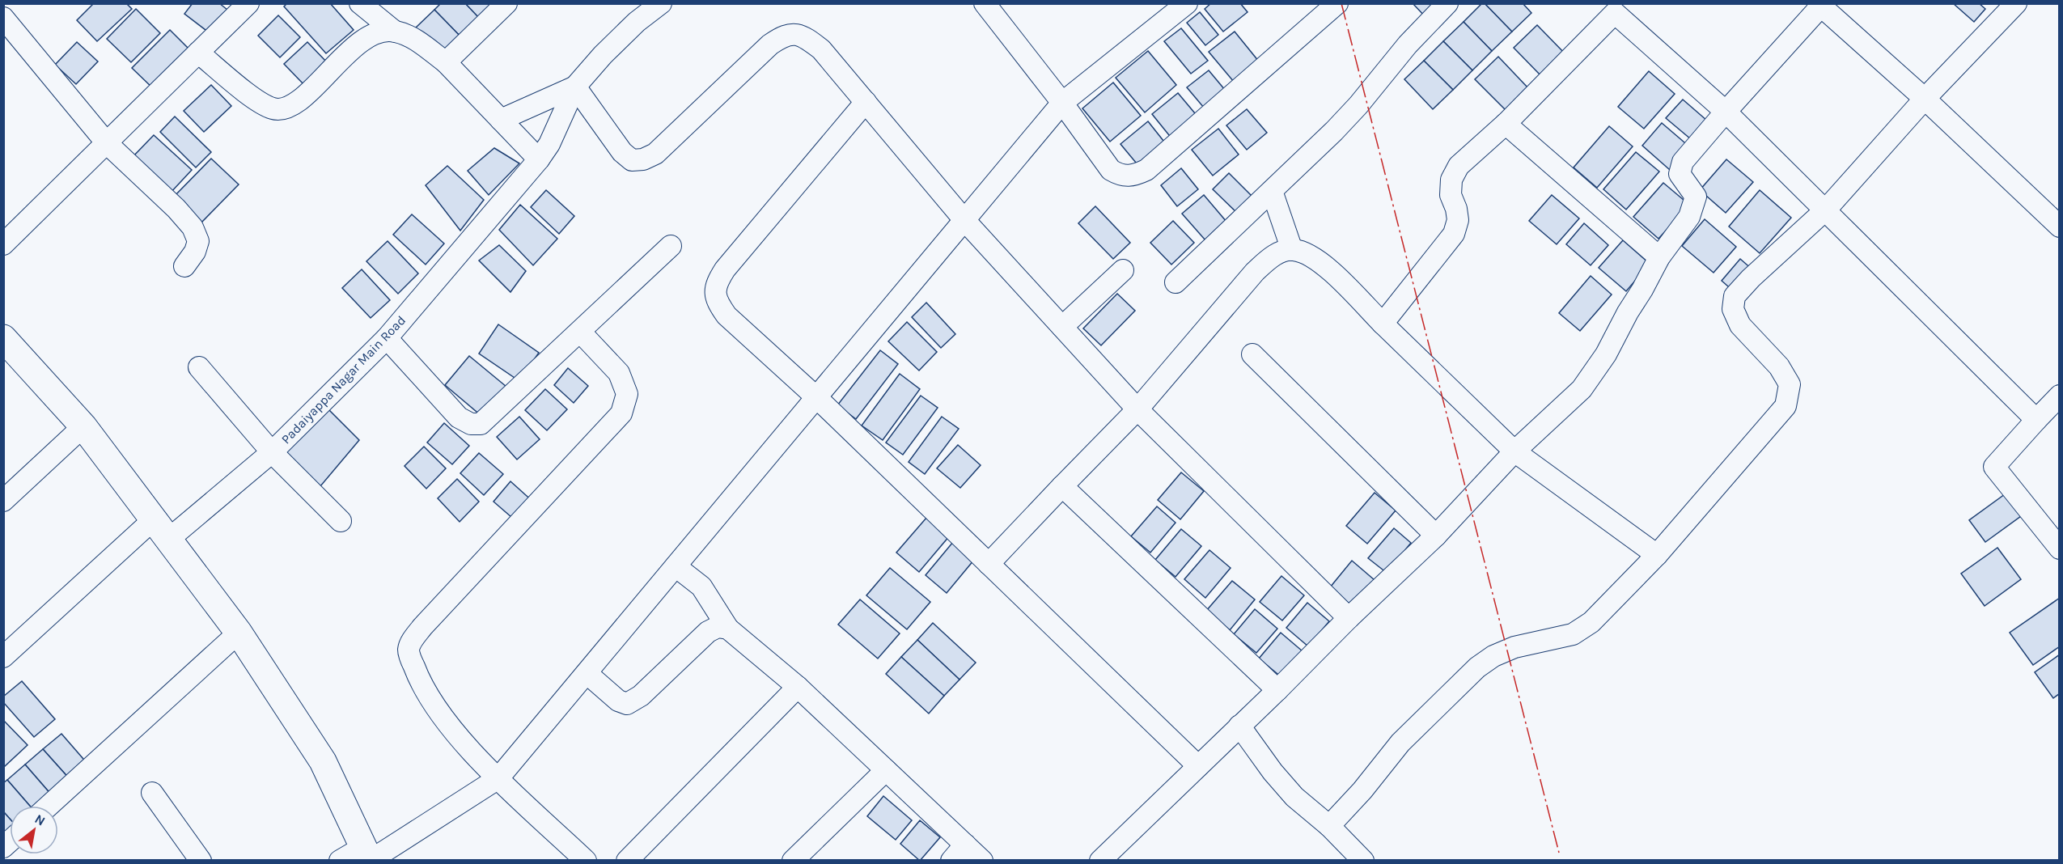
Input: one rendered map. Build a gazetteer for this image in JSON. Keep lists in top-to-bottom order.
{
  "streets": {
    "street": ["Padaiyappa Nagar Main Road"]
  },
  "north": "top right"
}
